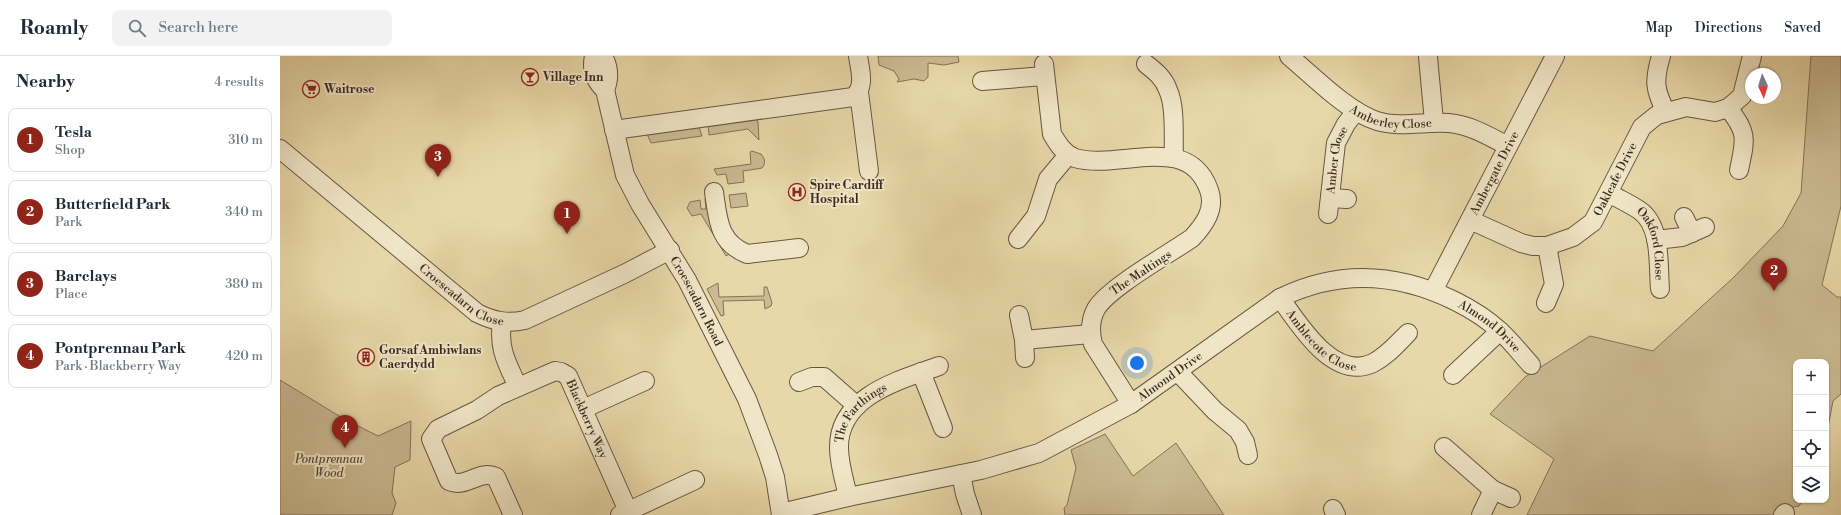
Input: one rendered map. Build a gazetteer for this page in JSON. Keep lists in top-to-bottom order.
{
  "streets": {
    "street": [
      "Amberley Close",
      "Amber Close",
      "Ambergate Drive",
      "Oakleafe Drive",
      "Oakford Close",
      "The Maltings",
      "Croescadarn Close",
      "Croescadarn Road",
      "Almond Drive",
      "Amblecote Close",
      "The Farthings",
      "Blackberry Way"
    ]
  },
  "crossings": [
    ["Amberley Close", "Amber Close"],
    ["Amberley Close", "Ambergate Drive"],
    ["Ambergate Drive", "Oakleafe Drive"],
    ["Ambergate Drive", "Almond Drive"],
    ["Oakleafe Drive", "Oakford Close"],
    ["Croescadarn Close", "Croescadarn Road"],
    ["Croescadarn Road", "Almond Drive"],
    ["Almond Drive", "Amblecote Close"],
    ["Almond Drive", "The Farthings"]
  ],
  "parks": ["Pontprennau Wood"],
  "places": {
    "bar": ["Village Inn"],
    "supermarket": ["Waitrose"],
    "hospital": ["Spire Cardiff Hospital"],
    "building": ["Gorsaf Ambiwlans Caerdydd"]
  },
  "north": "bottom",
  "page": {
    "header": "Roamly",
    "search": "Search here",
    "nav": ["Map", "Directions", "Saved"],
    "heading": ["Nearby", "4 results"],
    "list": [
      {
        "mark": "1",
        "name": "Tesla",
        "note": "Shop",
        "value": "310 m"
      },
      {
        "mark": "2",
        "name": "Butterfield Park",
        "note": "Park",
        "value": "340 m"
      },
      {
        "mark": "3",
        "name": "Barclays",
        "note": "Place",
        "value": "380 m"
      },
      {
        "mark": "4",
        "name": "Pontprennau Park",
        "note": "Park · Blackberry Way",
        "value": "420 m"
      }
    ],
    "pins": [
      "3",
      "1",
      "2",
      "4"
    ],
    "map_buttons": ["+", "−"]
  }
}
